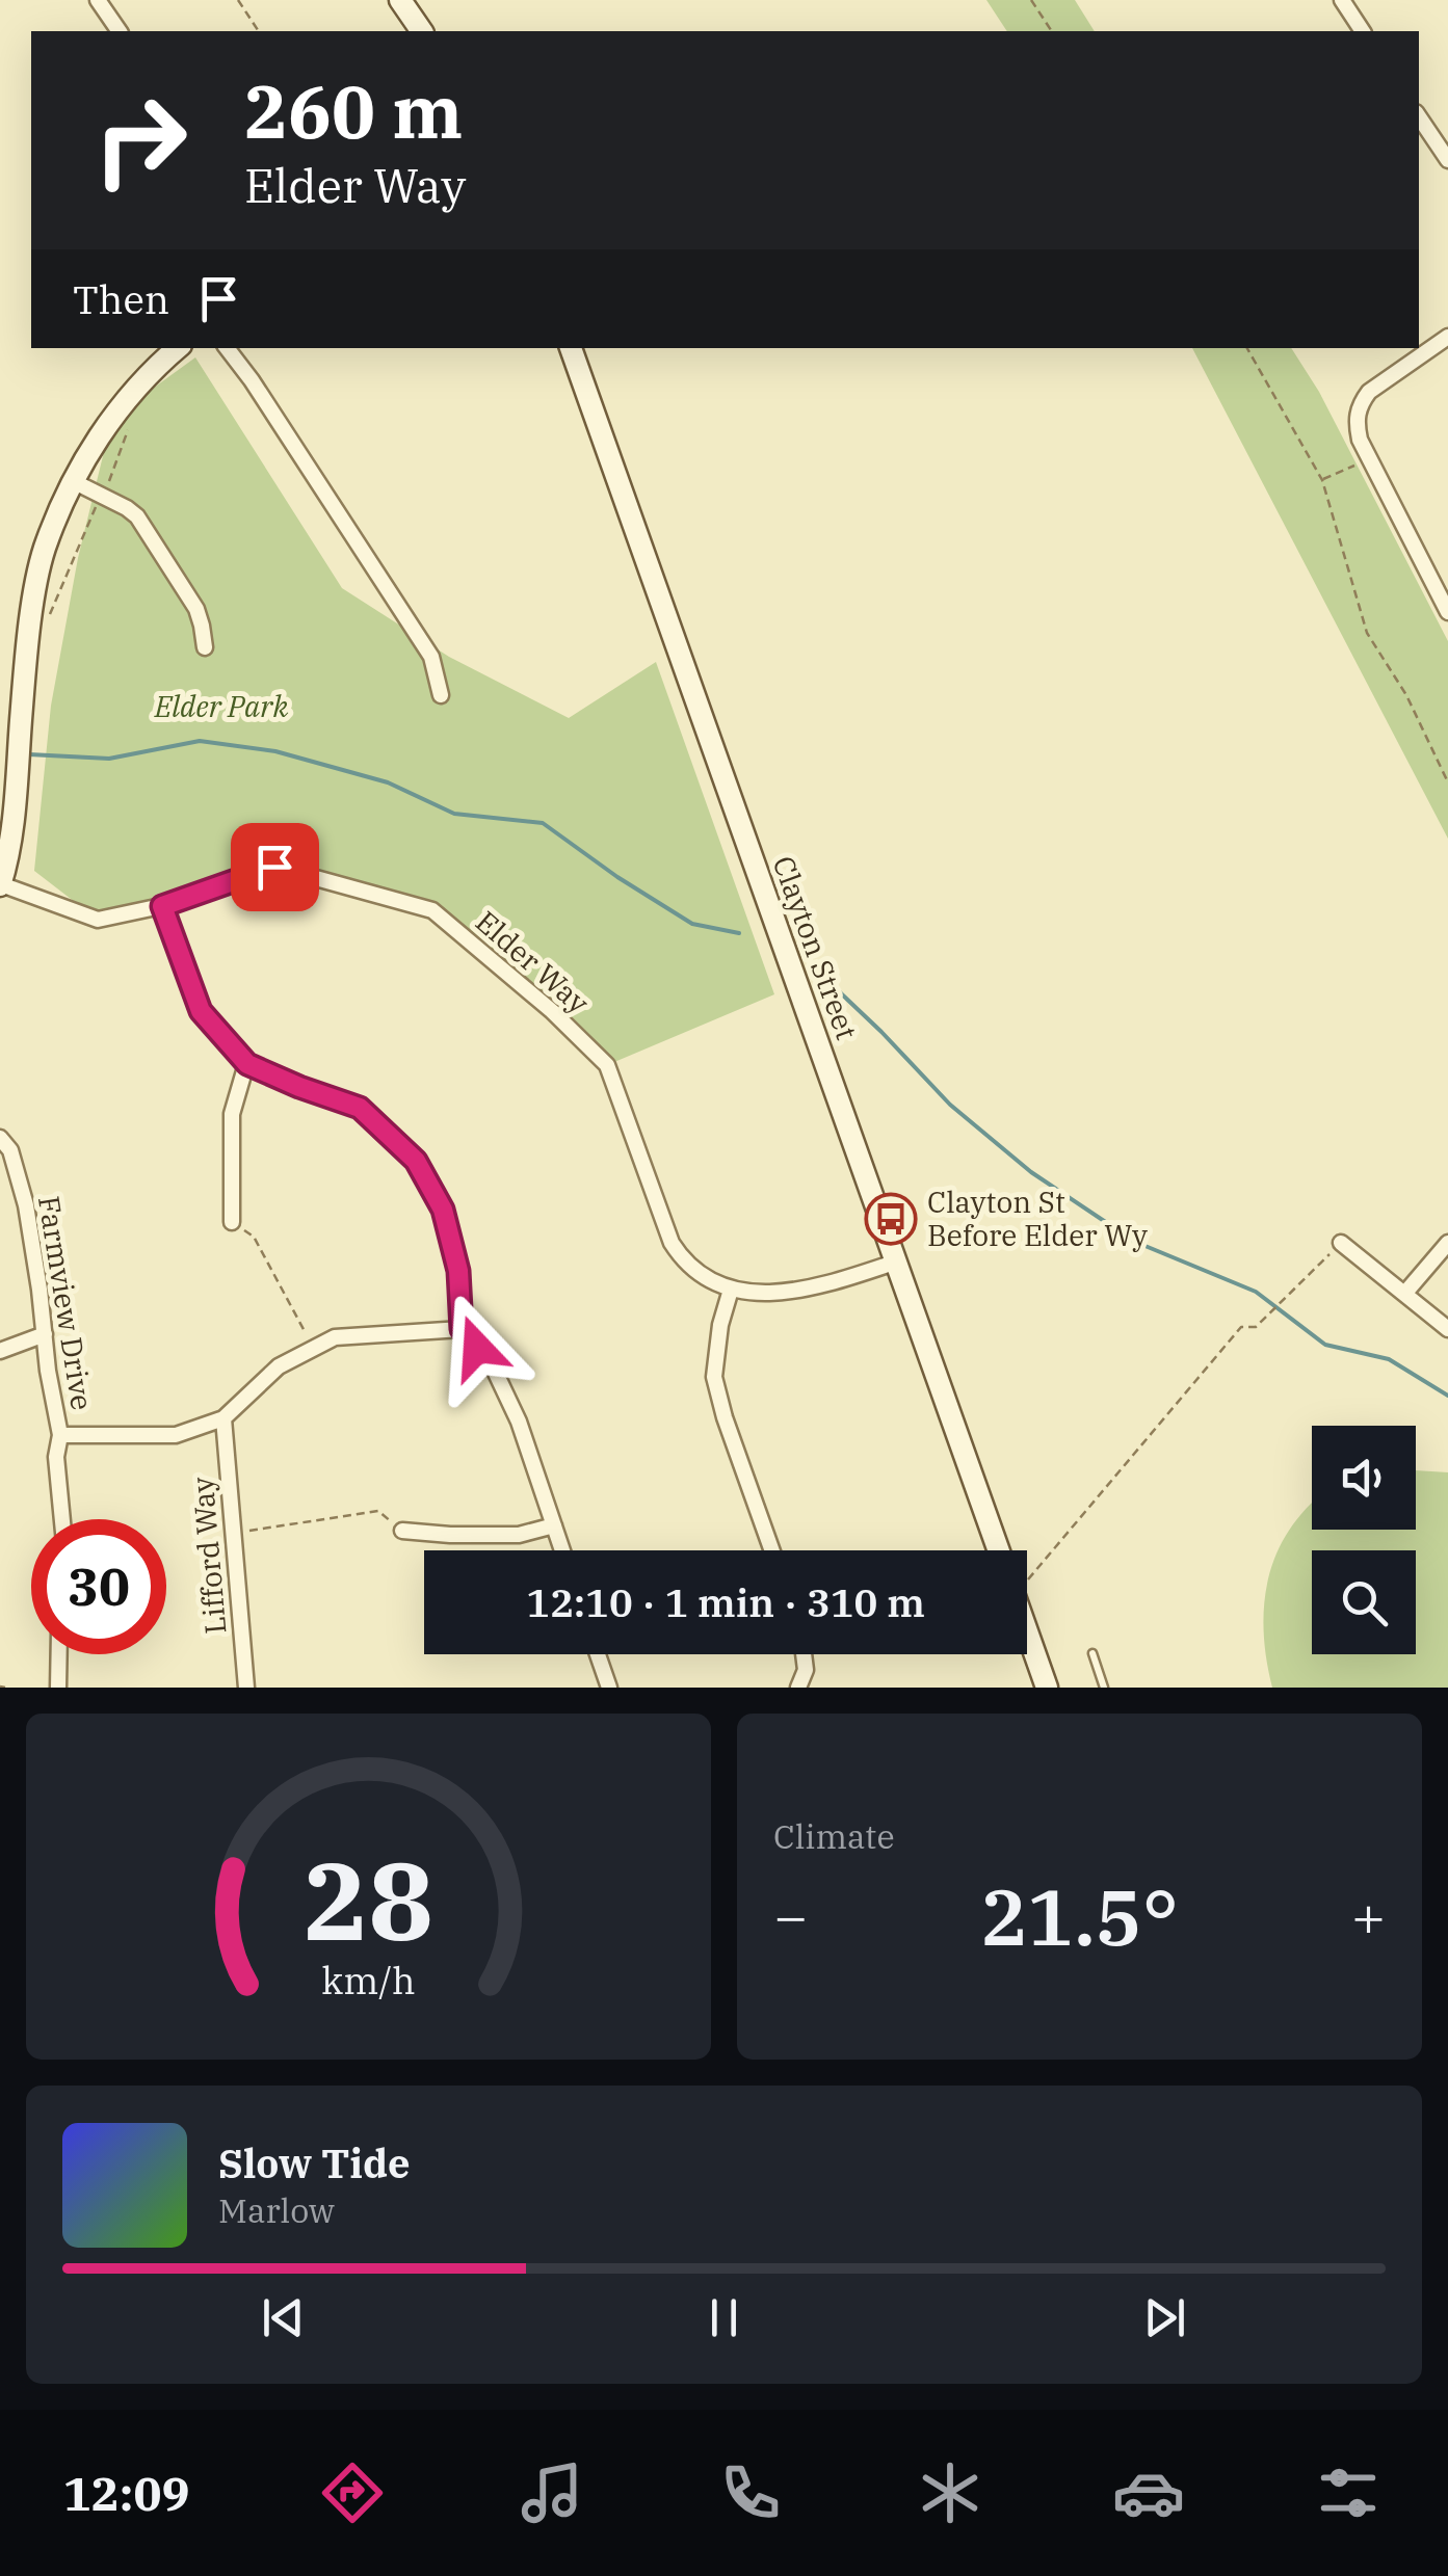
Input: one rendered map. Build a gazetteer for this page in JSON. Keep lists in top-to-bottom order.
{
  "streets": {
    "main road": ["Clayton Street"],
    "street": ["Elder Way", "Farmview Drive", "Lifford Way"]
  },
  "crossings": [
    ["Clayton Street", "Elder Way"]
  ],
  "parks": ["Elder Park"],
  "places": {
    "bus stop": ["Clayton St Before Elder Wy"]
  },
  "page": {
    "turn": ["260 m", "Elder Way"],
    "then": "Then",
    "limit": "30",
    "trip": "12:10 · 1 min · 310 m",
    "tile": "Climate",
    "heat": ["−", "21.5°", "+"],
    "song": ["Slow Tide", "Marlow"],
    "tabs": "12:09",
    "gauge": ["28", "km/h"]
  }
}
